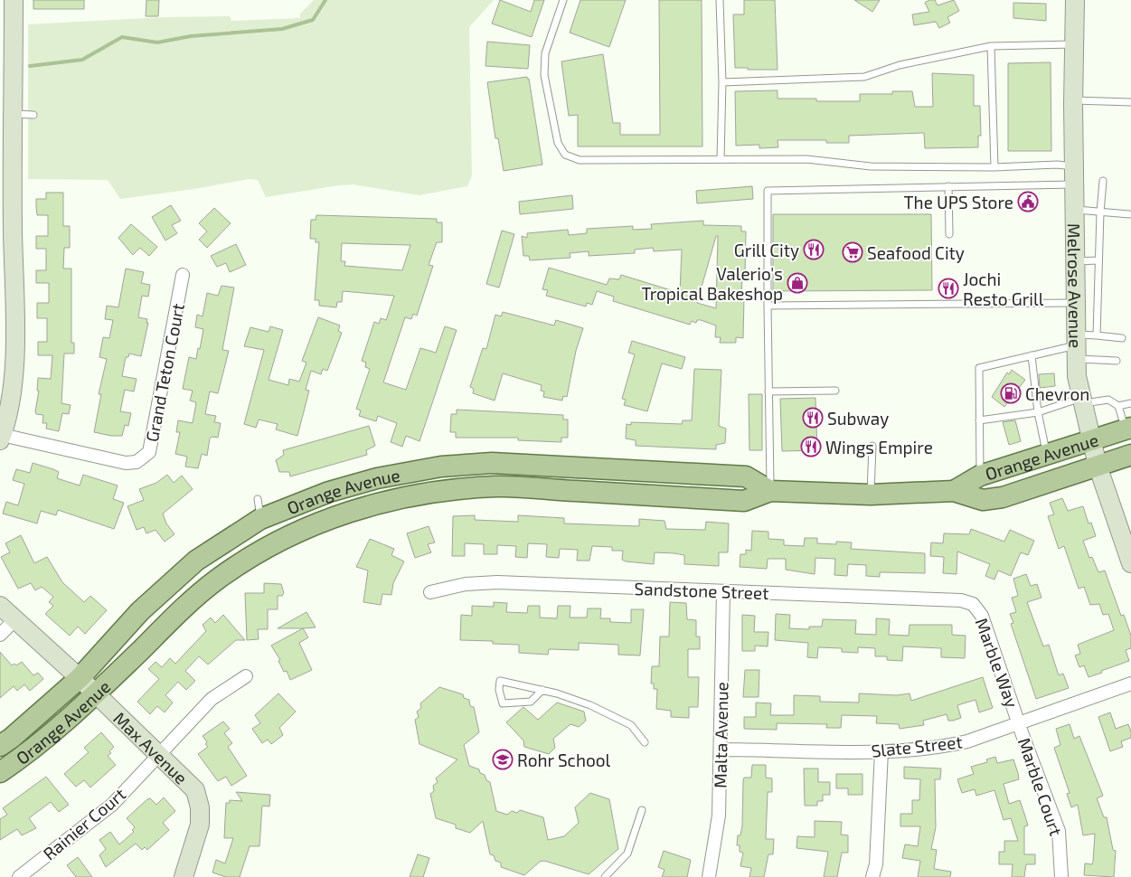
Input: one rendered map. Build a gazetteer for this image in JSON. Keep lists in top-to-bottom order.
{
  "streets": {
    "main road": ["Orange Avenue"],
    "street": [
      "Melrose Avenue",
      "Grand Teton Court",
      "Sandstone Street",
      "Marble Way",
      "Malta Avenue",
      "Slate Street",
      "Max Avenue",
      "Marble Court",
      "Rainier Court"
    ]
  },
  "crossings": [
    ["Melrose Avenue", "Orange Avenue"],
    ["Orange Avenue", "Max Avenue"],
    ["Sandstone Street", "Marble Way"],
    ["Sandstone Street", "Malta Avenue"],
    ["Marble Way", "Slate Street"],
    ["Marble Way", "Marble Court"],
    ["Malta Avenue", "Slate Street"],
    ["Slate Street", "Marble Court"],
    ["Max Avenue", "Rainier Court"]
  ],
  "places": {
    "public building": ["The UPS Store"],
    "restaurant": [
      "Grill City",
      "Jochi Resto Grill",
      "Subway",
      "Wings Empire"
    ],
    "supermarket": ["Seafood City"],
    "shop": ["Valerio's Tropical Bakeshop"],
    "fuel station": ["Chevron"],
    "school or university": ["Rohr School"]
  }
}
